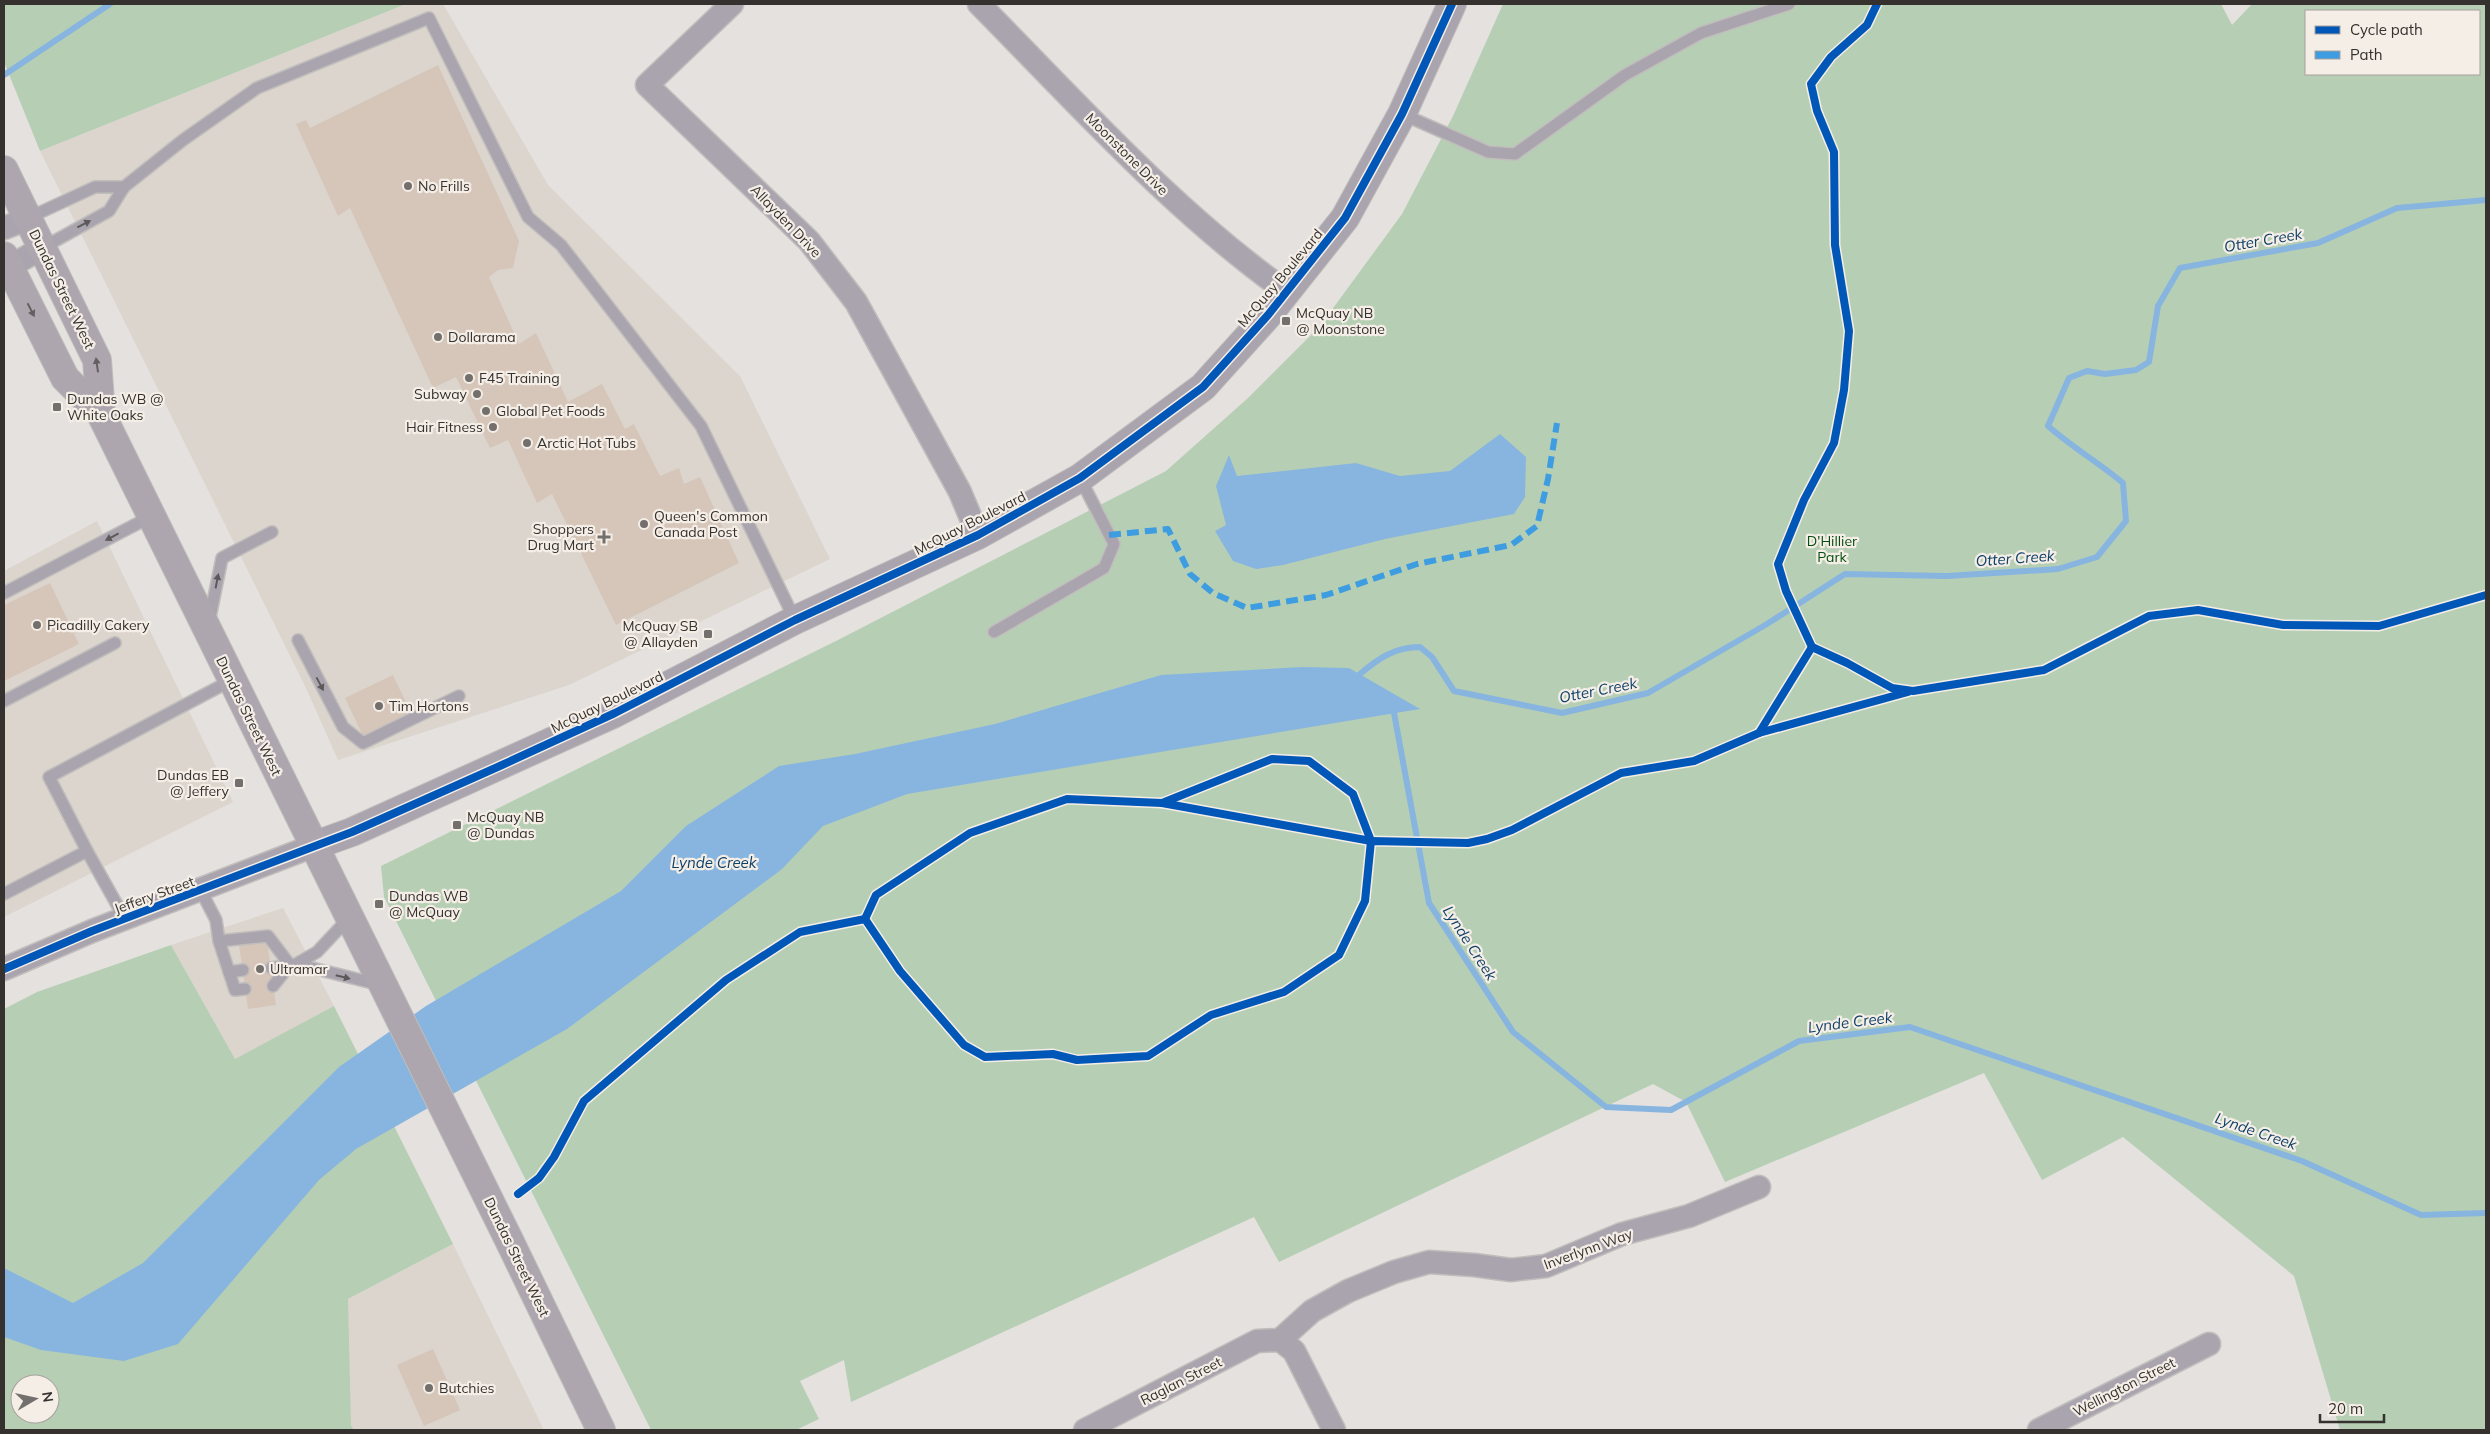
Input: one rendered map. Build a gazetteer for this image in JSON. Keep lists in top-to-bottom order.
{
  "streets": {
    "main road": ["Dundas Street West"],
    "street": [
      "Moonstone Drive",
      "Allayden Drive",
      "McQuay Boulevard",
      "Jeffery Street",
      "Inverlynn Way",
      "Raglan Street",
      "Wellington Street"
    ]
  },
  "crossings": [
    ["Moonstone Drive", "McQuay Boulevard"],
    ["Allayden Drive", "McQuay Boulevard"],
    ["McQuay Boulevard", "Dundas Street West"],
    ["McQuay Boulevard", "Jeffery Street"],
    ["Dundas Street West", "Jeffery Street"],
    ["Inverlynn Way", "Raglan Street"]
  ],
  "water": ["Otter Creek", "Lynde Creek"],
  "parks": ["D'Hillier Park"],
  "places": {
    "other": [
      "No Frills",
      "Dollarama",
      "F45 Training",
      "Subway",
      "Global Pet Foods",
      "Hair Fitness",
      "Arctic Hot Tubs",
      "Queen's Common Canada Post",
      "Picadilly Cakery",
      "Tim Hortons",
      "Ultramar",
      "Butchies"
    ],
    "transit": [
      "McQuay NB @ Moonstone",
      "Dundas WB @ White Oaks",
      "McQuay SB @ Allayden",
      "Dundas EB @ Jeffery",
      "McQuay NB @ Dundas",
      "Dundas WB @ McQuay"
    ],
    "health": ["Shoppers Drug Mart"]
  },
  "legend": ["Cycle path", "Path"],
  "scale_bar": "20 m",
  "north": "right"
}
